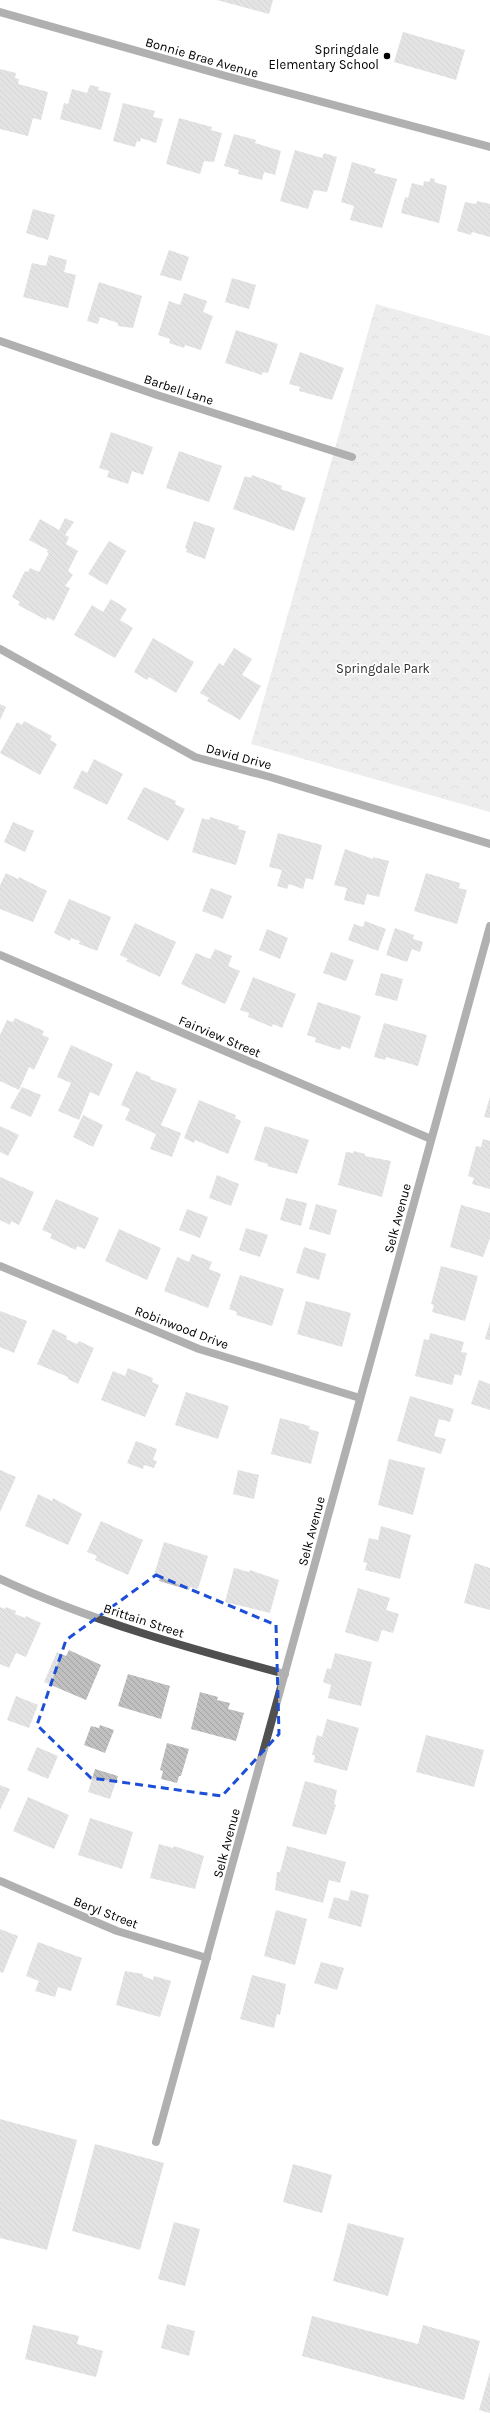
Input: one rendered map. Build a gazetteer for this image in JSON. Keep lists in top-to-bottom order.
{
  "streets": {
    "street": [
      "Bonnie Brae Avenue",
      "Barbell Lane",
      "David Drive",
      "Fairview Street",
      "Selk Avenue",
      "Robinwood Drive",
      "Brittain Street",
      "Beryl Street"
    ]
  },
  "crossings": [
    ["Fairview Street", "Selk Avenue"],
    ["Selk Avenue", "Robinwood Drive"],
    ["Selk Avenue", "Brittain Street"],
    ["Selk Avenue", "Beryl Street"]
  ],
  "parks": ["Springdale Park"],
  "places": ["Springdale Elementary School"]
}
